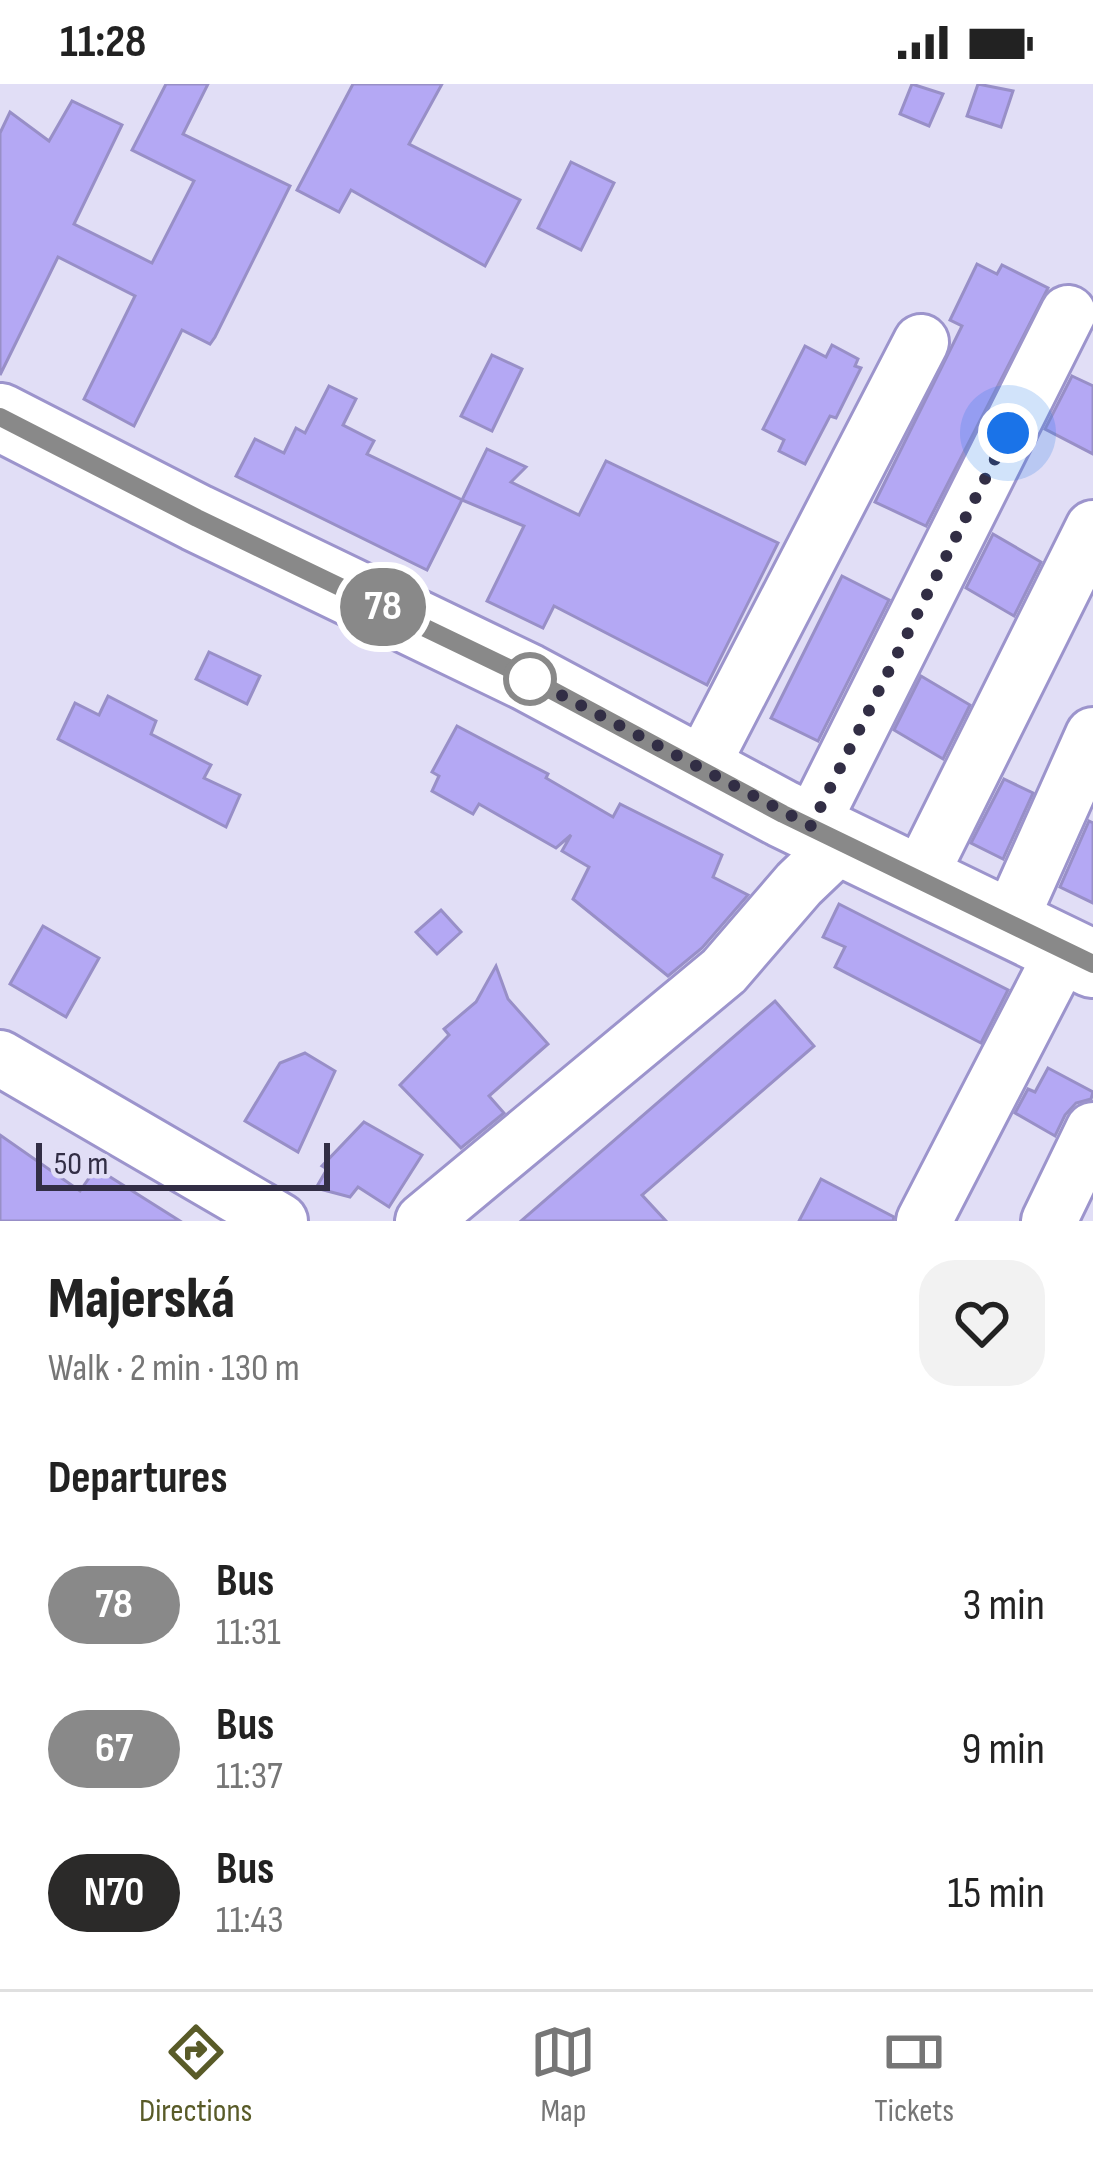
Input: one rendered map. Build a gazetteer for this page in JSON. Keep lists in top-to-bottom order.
{
  "lines": ["bus line 78"],
  "scale_bar": "50 m",
  "page": {
    "status": "11:28",
    "on_map": "78",
    "scale": "50 m",
    "heading": [
      ["Majerská", "Walk · 2 min · 130 m"],
      "Departures"
    ],
    "list": [
      {
        "mark": "78",
        "name": "Bus",
        "note": "11:31",
        "value": "3 min"
      },
      {
        "mark": "67",
        "name": "Bus",
        "note": "11:37",
        "value": "9 min"
      },
      {
        "mark": "N70",
        "name": "Bus",
        "note": "11:43",
        "value": "15 min"
      }
    ],
    "tabs": ["Directions", "Map", "Tickets"]
  }
}
